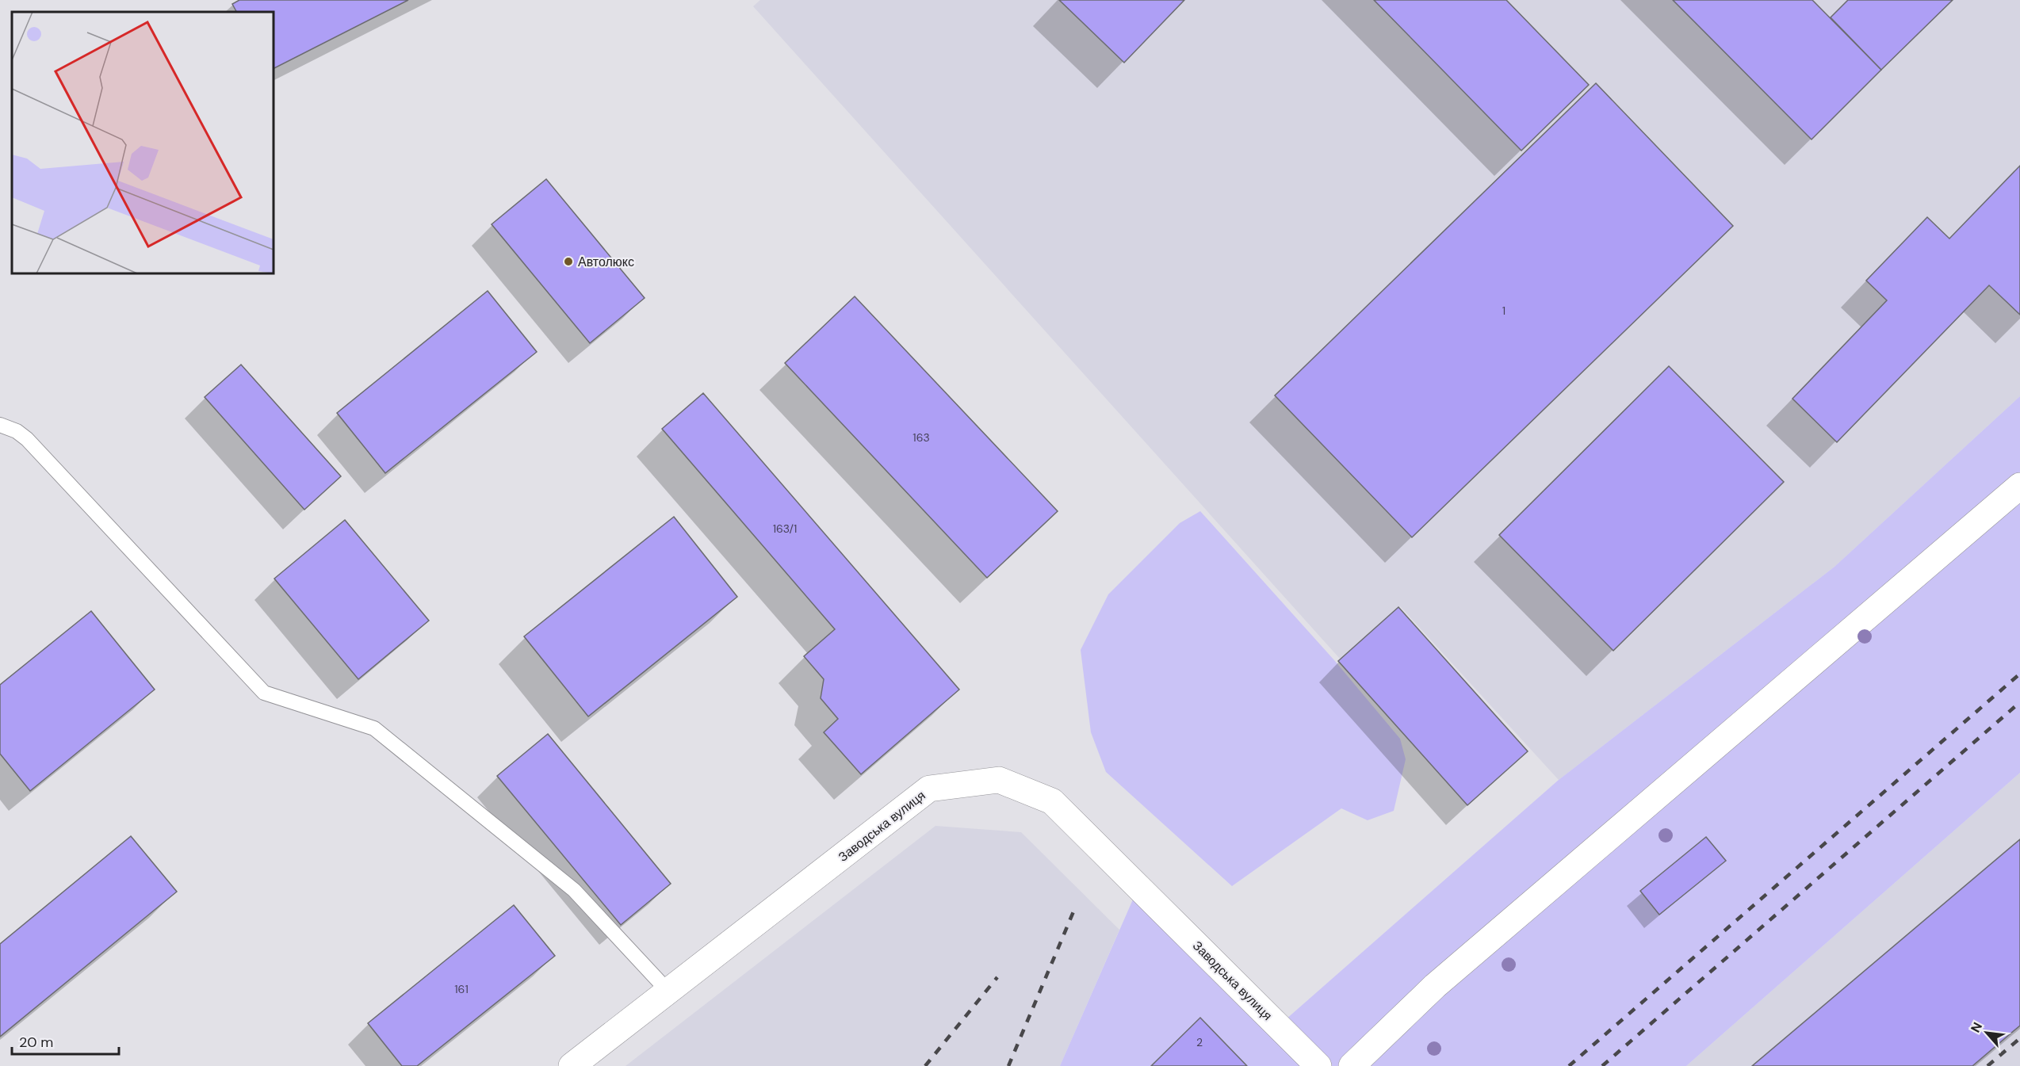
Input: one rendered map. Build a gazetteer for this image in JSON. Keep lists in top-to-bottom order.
{
  "streets": {
    "street": ["Заводська вулиця"]
  },
  "places": ["Автолюкс"],
  "house_numbers": [
    "1",
    "163",
    "163/1",
    "161",
    "2"
  ],
  "scale_bar": "20 m",
  "north": "top left"
}
